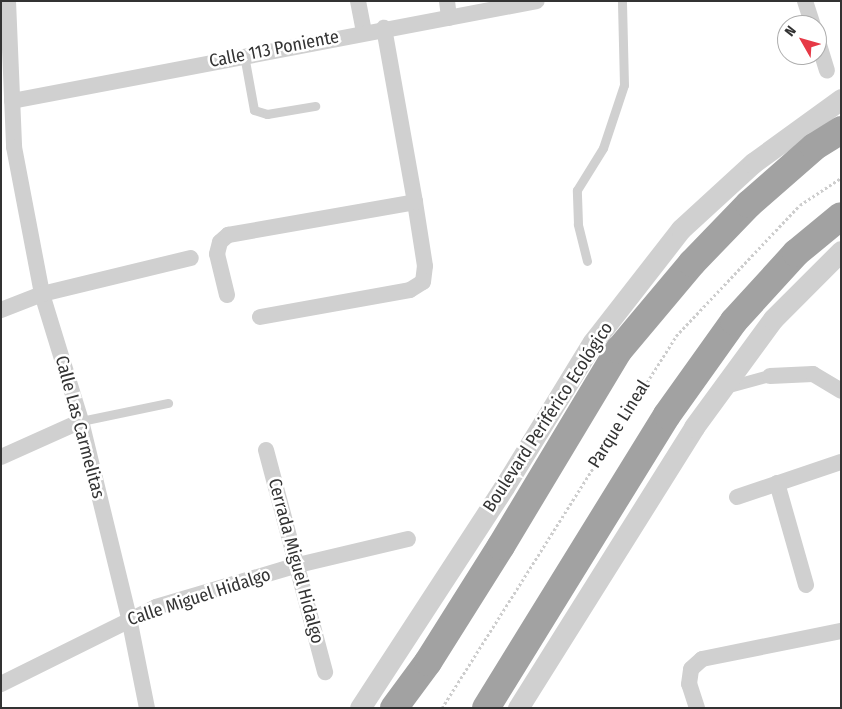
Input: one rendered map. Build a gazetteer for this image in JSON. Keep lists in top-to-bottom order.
{
  "streets": {
    "highway": ["Boulevard Periférico Ecológico"],
    "street": [
      "Calle 113 Poniente",
      "Calle Las Carmelitas",
      "Cerrada Miguel Hidalgo",
      "Calle Miguel Hidalgo"
    ],
    "path": ["Parque Lineal"]
  },
  "crossings": [
    ["Calle 113 Poniente", "Calle Las Carmelitas"],
    ["Calle Las Carmelitas", "Calle Miguel Hidalgo"],
    ["Cerrada Miguel Hidalgo", "Calle Miguel Hidalgo"]
  ],
  "north": "top left"
}
